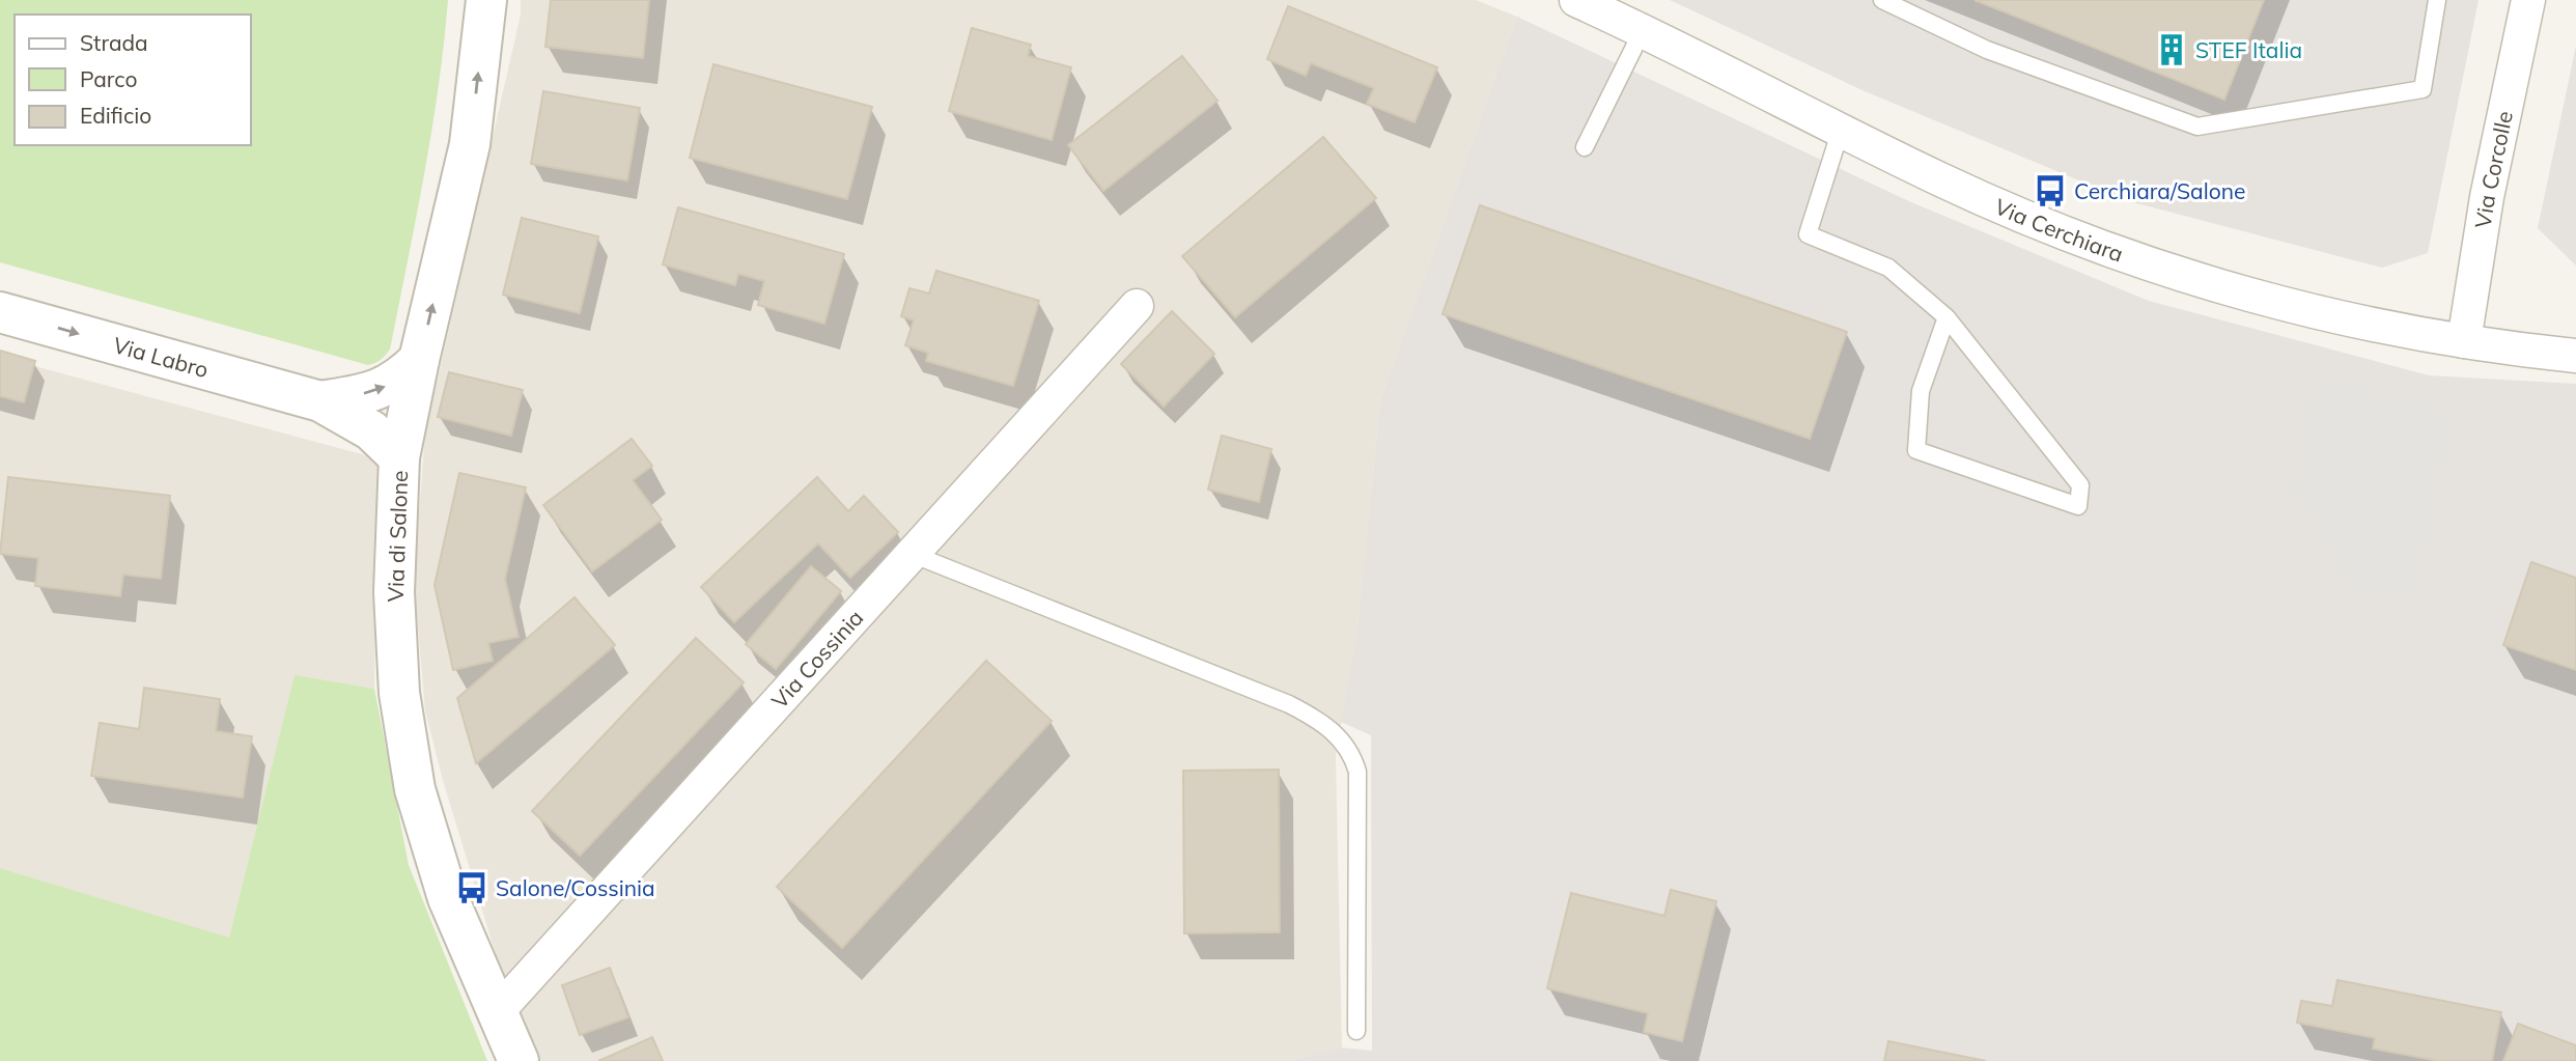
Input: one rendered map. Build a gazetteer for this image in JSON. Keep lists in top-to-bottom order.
{
  "streets": {
    "street": [
      "Via Corcolle",
      "Via Cerchiara",
      "Via Labro",
      "Via di Salone",
      "Via Cossinia"
    ]
  },
  "crossings": [
    ["Via Corcolle", "Via Cerchiara"],
    ["Via Labro", "Via di Salone"],
    ["Via di Salone", "Via Cossinia"]
  ],
  "one_way": ["Via Labro"],
  "places": {
    "building": ["STEF Italia"],
    "bus stop": ["Cerchiara/Salone", "Salone/Cossinia"]
  },
  "legend": ["Strada", "Parco", "Edificio"]
}
